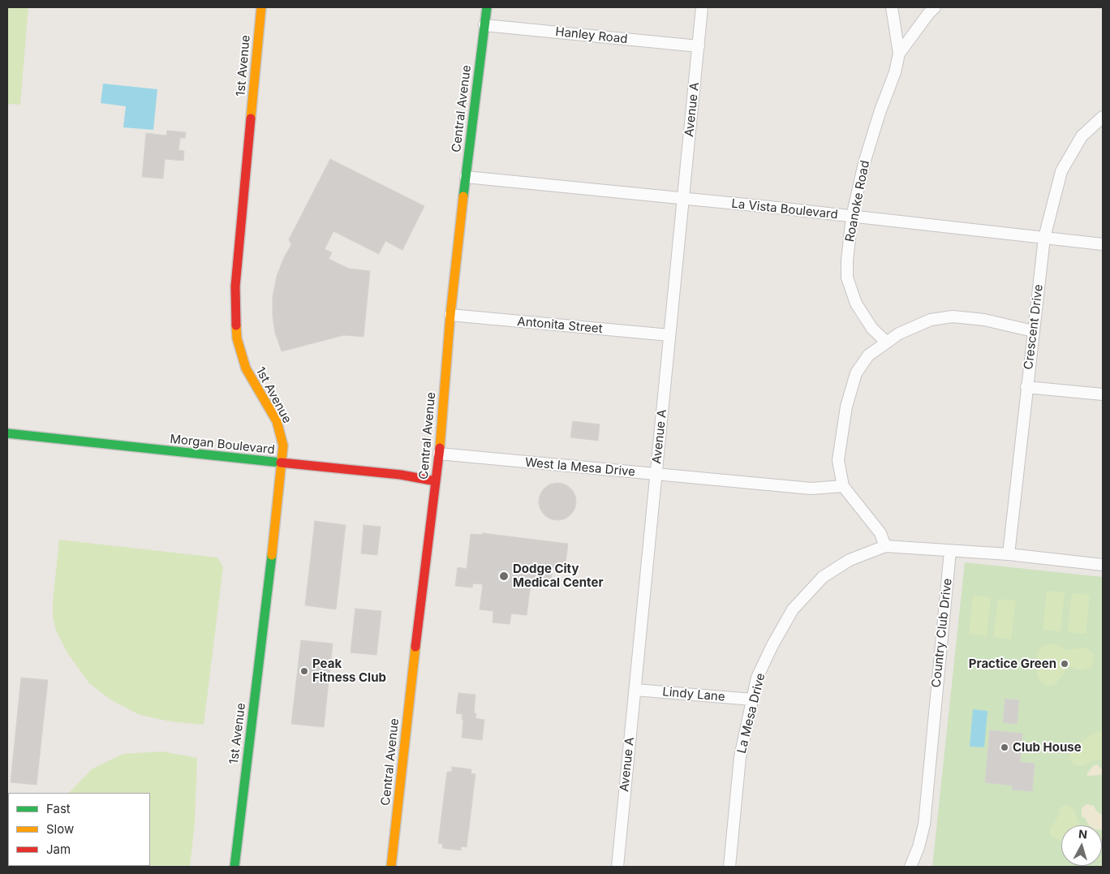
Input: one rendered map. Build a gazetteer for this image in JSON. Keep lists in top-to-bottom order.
{
  "streets": {
    "street": [
      "Hanley Road",
      "1st Avenue",
      "Central Avenue",
      "Avenue A",
      "Roanoke Road",
      "La Vista Boulevard",
      "Antonita Street",
      "Crescent Drive",
      "Morgan Boulevard",
      "West la Mesa Drive",
      "Country Club Drive",
      "Lindy Lane",
      "La Mesa Drive"
    ]
  },
  "crossings": [
    ["Hanley Road", "Central Avenue"],
    ["Hanley Road", "Avenue A"],
    ["1st Avenue", "Morgan Boulevard"],
    ["Central Avenue", "La Vista Boulevard"],
    ["Central Avenue", "Antonita Street"],
    ["Central Avenue", "Morgan Boulevard"],
    ["Central Avenue", "West la Mesa Drive"],
    ["Avenue A", "La Vista Boulevard"],
    ["Avenue A", "Antonita Street"],
    ["Avenue A", "West la Mesa Drive"],
    ["Avenue A", "Lindy Lane"],
    ["Roanoke Road", "La Vista Boulevard"],
    ["La Vista Boulevard", "Crescent Drive"],
    ["Lindy Lane", "La Mesa Drive"]
  ],
  "places": [
    "Dodge City Medical Center",
    "Practice Green",
    "Peak Fitness Club",
    "Club House"
  ],
  "legend": ["Fast", "Slow", "Jam"],
  "north": "top"
}
